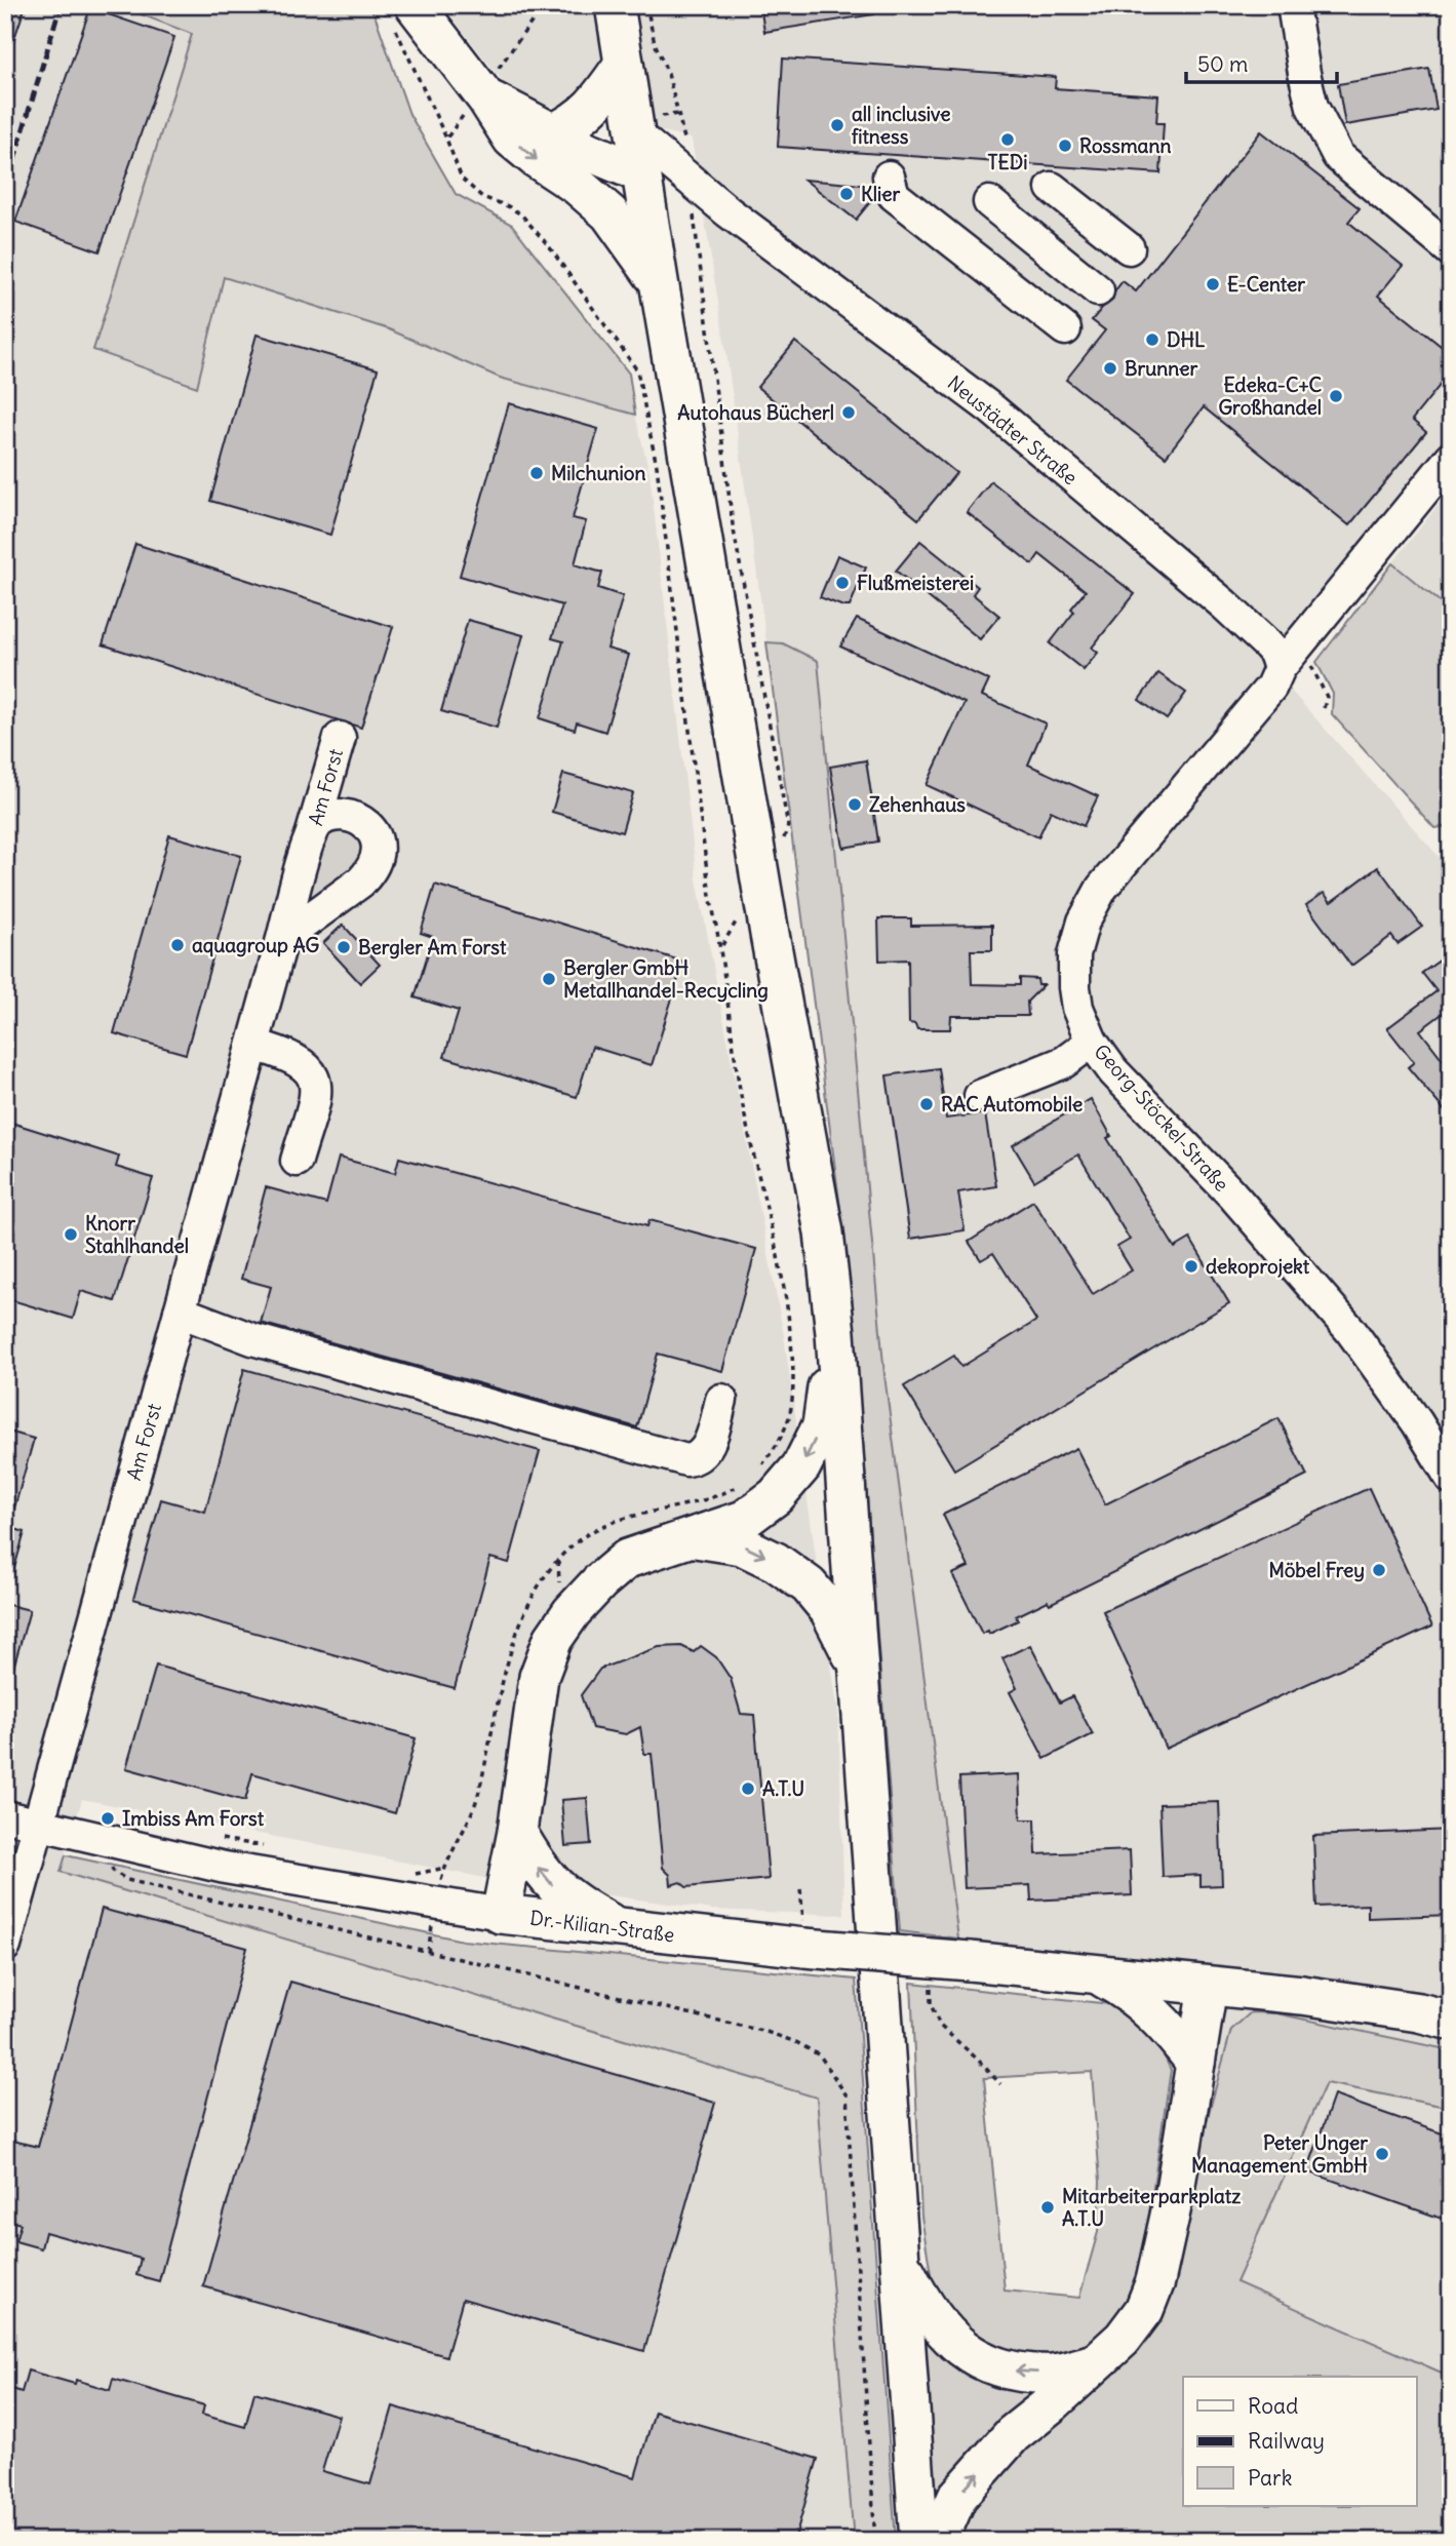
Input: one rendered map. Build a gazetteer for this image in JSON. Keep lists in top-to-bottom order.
{
  "streets": {
    "main road": ["Dr.-Kilian-Straße"],
    "street": ["Neustädter Straße", "Am Forst", "Georg-Stöckel-Straße"]
  },
  "crossings": [
    ["Neustädter Straße", "Georg-Stöckel-Straße"],
    ["Am Forst", "Dr.-Kilian-Straße"]
  ],
  "places": [
    "all inclusive fitness",
    "TEDi",
    "Rossmann",
    "Klier",
    "E-Center",
    "DHL",
    "Brunner",
    "Edeka-C+C Großhandel",
    "Autohaus Bücherl",
    "Milchunion",
    "Flußmeisterei",
    "Zehenhaus",
    "aquagroup AG",
    "Bergler Am Forst",
    "Bergler GmbH Metallhandel-Recycling",
    "RAC Automobile",
    "Knorr Stahlhandel",
    "dekoprojekt",
    "Möbel Frey",
    "A.T.U",
    "Imbiss Am Forst",
    "Peter Unger Management GmbH",
    "Mitarbeiterparkplatz A.T.U"
  ],
  "legend": ["Road", "Railway", "Park"],
  "scale_bar": "50 m"
}
